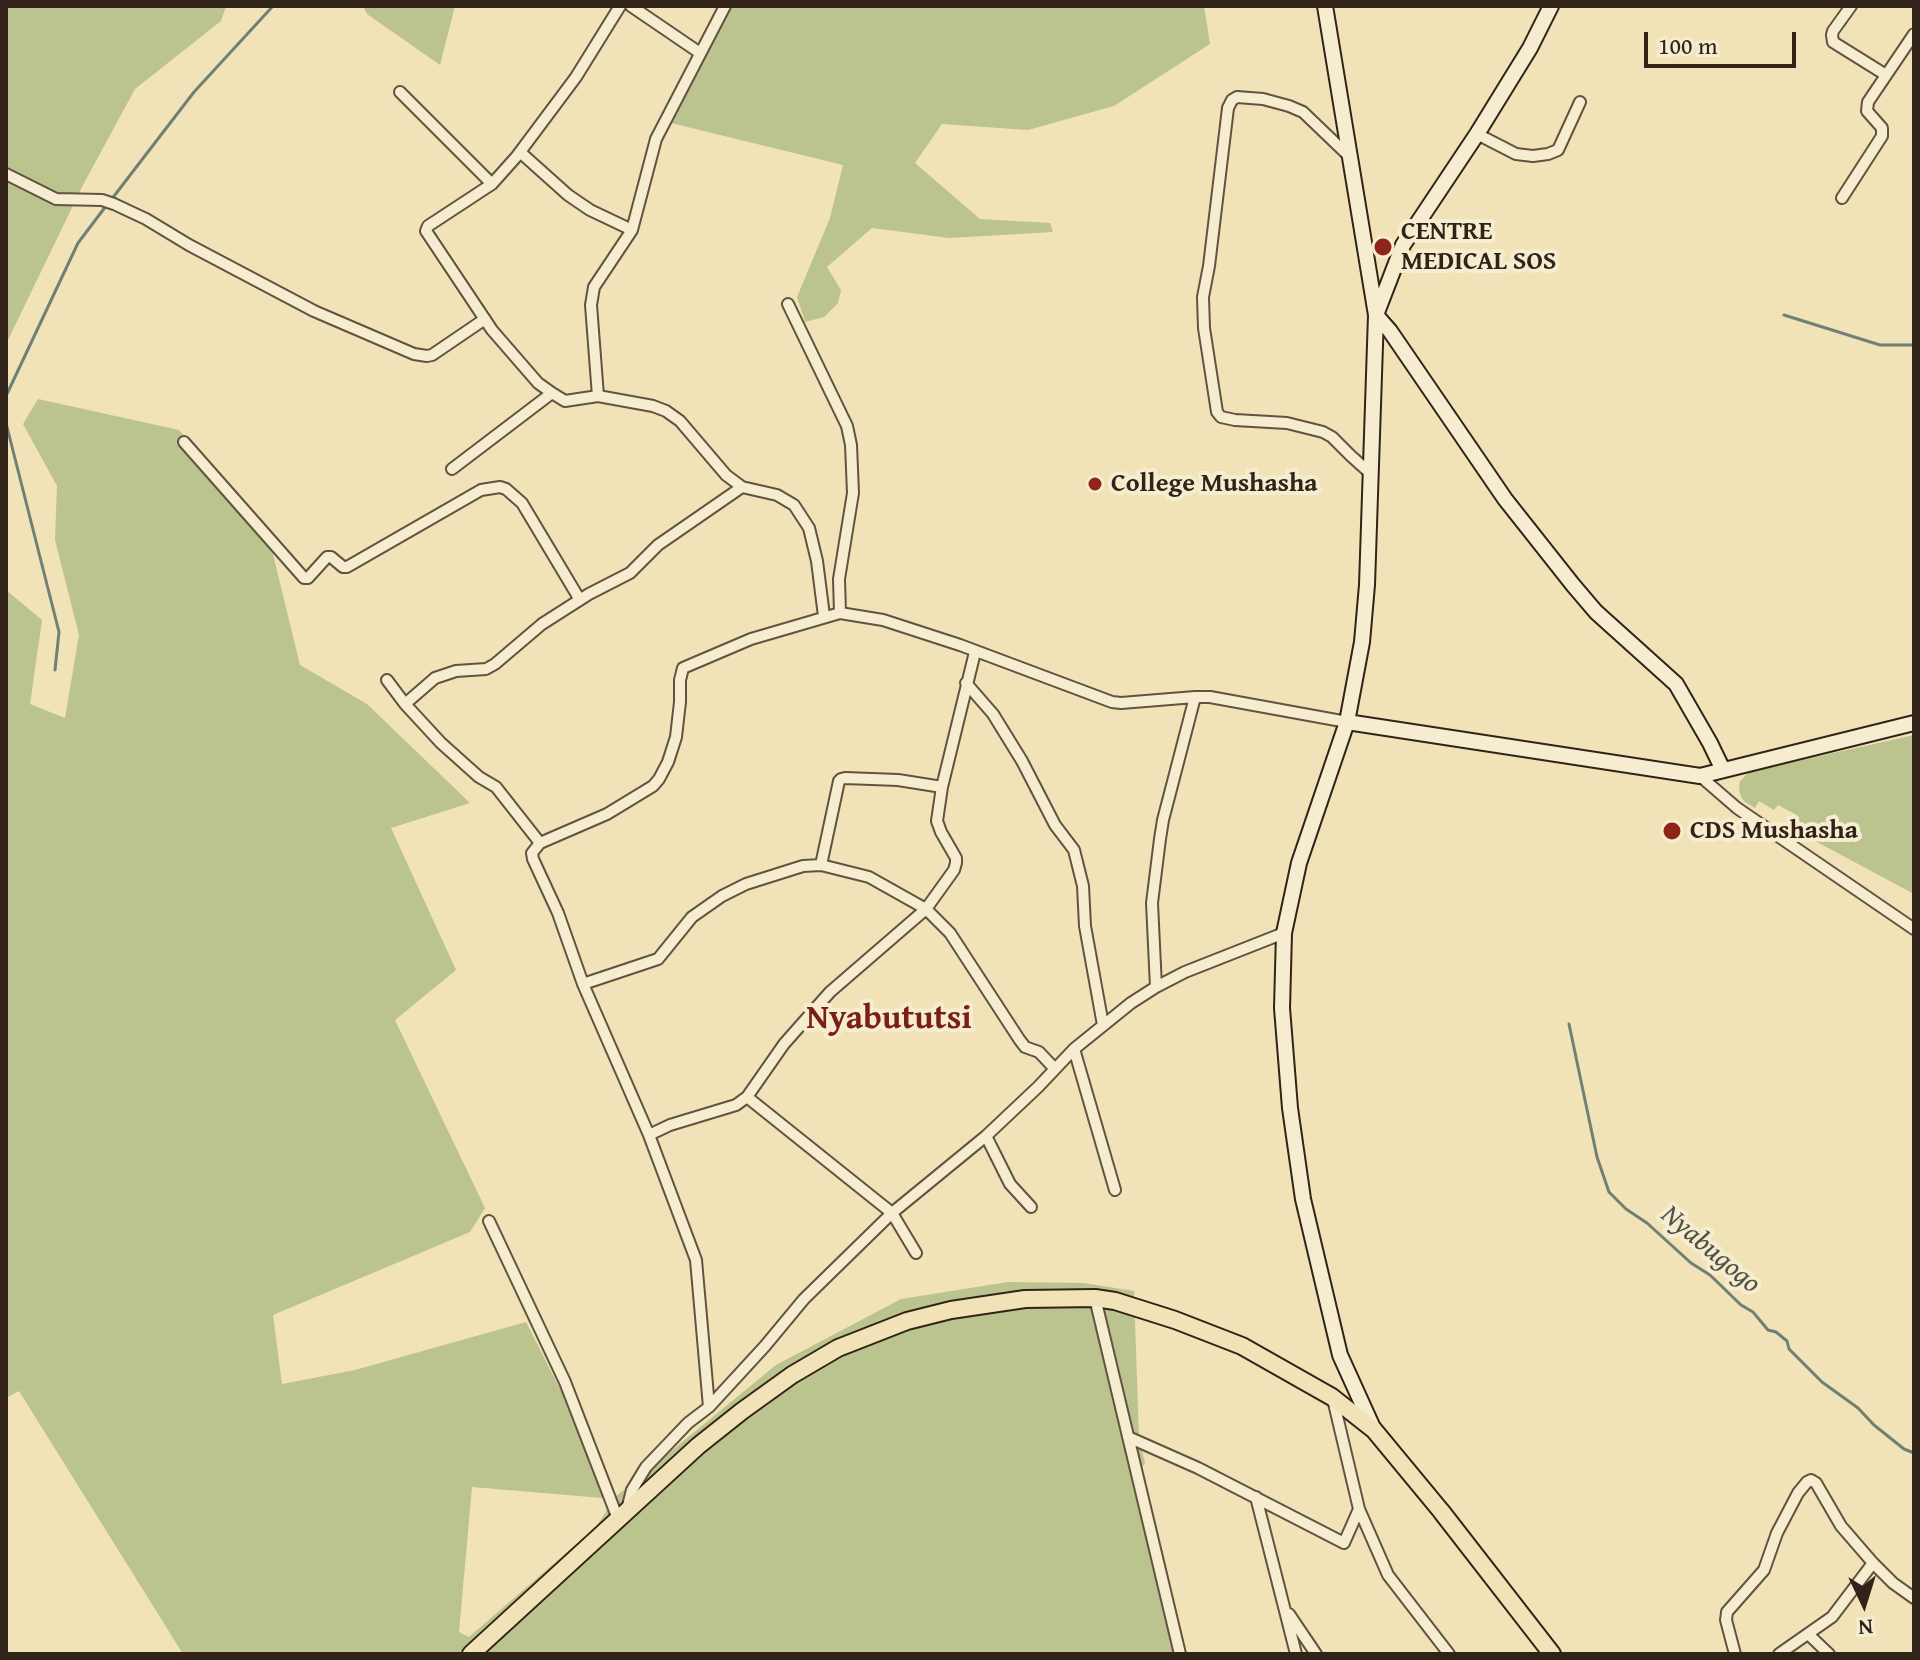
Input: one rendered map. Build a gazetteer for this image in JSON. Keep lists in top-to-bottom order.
{
  "districts": ["Nyabututsi"],
  "water": ["Nyabugogo"],
  "places": ["CENTRE MEDICAL SOS", "College Mushasha", "CDS Mushasha"],
  "scale_bar": "100 m",
  "north": "bottom"
}
